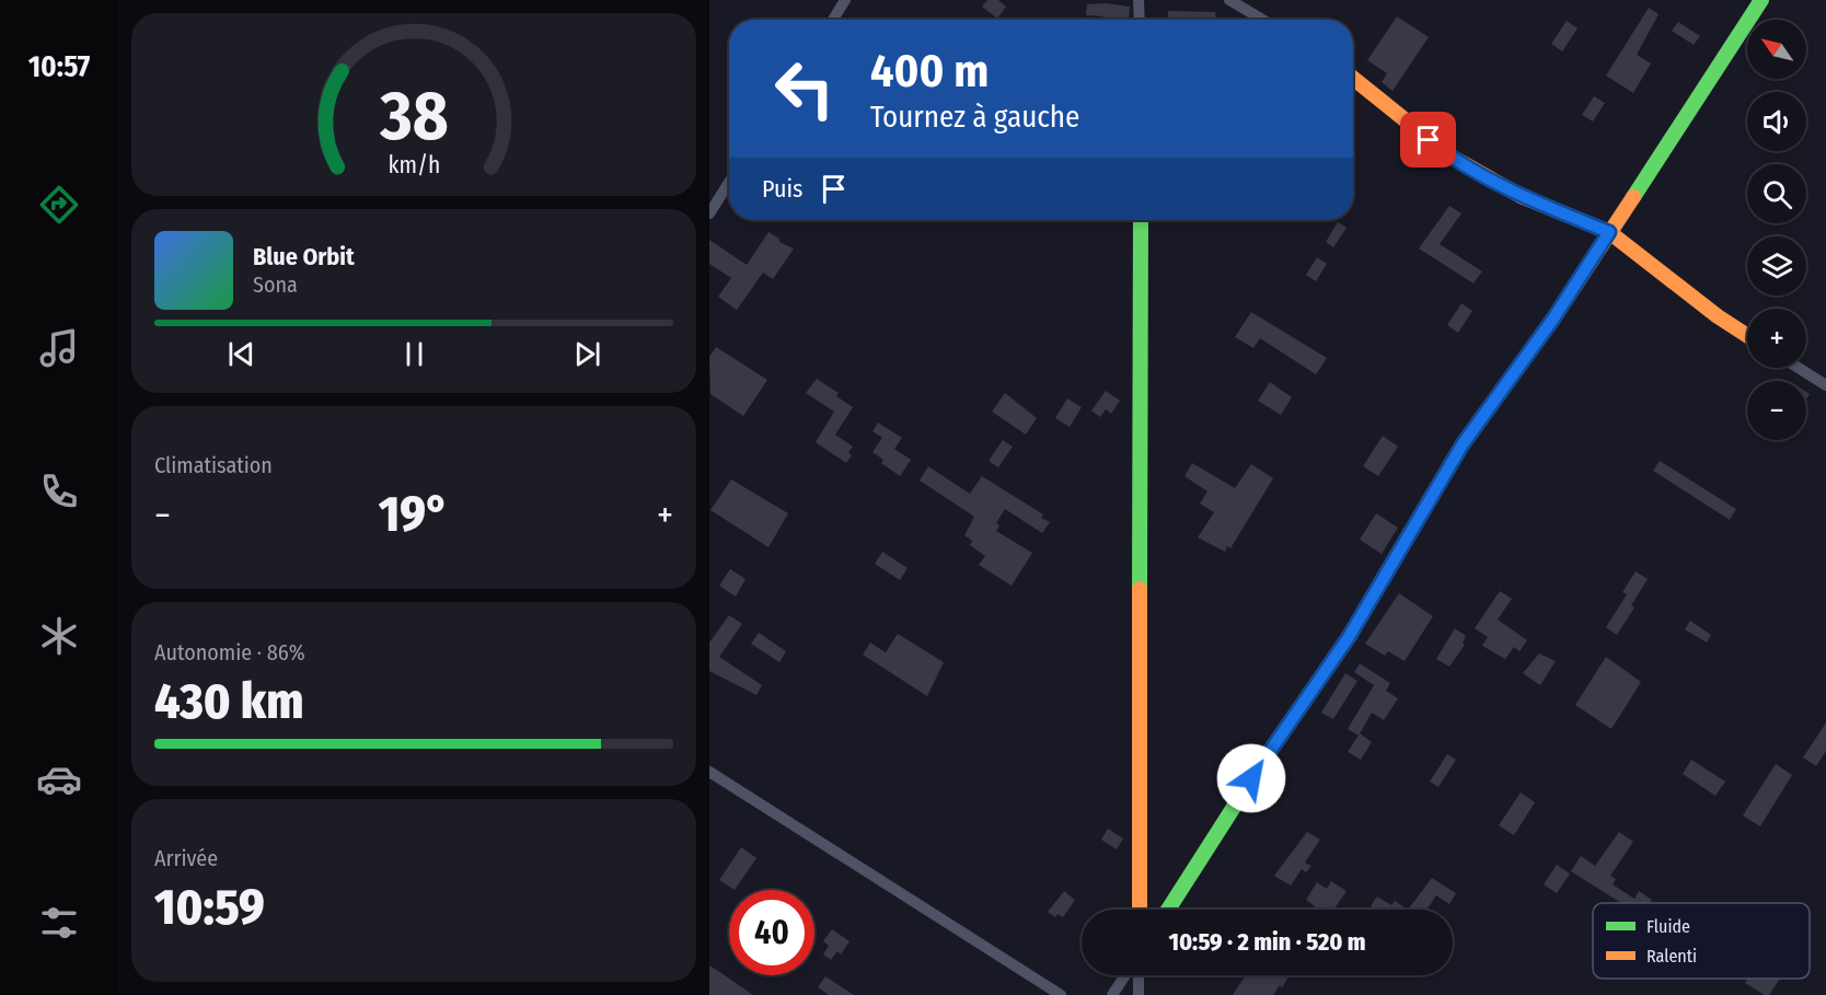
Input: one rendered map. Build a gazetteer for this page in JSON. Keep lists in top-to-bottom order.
{
  "legend": ["Fluide", "Ralenti"],
  "north": "top left",
  "page": {
    "tabs": "10:57",
    "map_buttons": ["+", "−"],
    "turn": ["400 m", "Tournez à gauche"],
    "then": "Puis",
    "song": ["Blue Orbit", "Sona"],
    "tile": [
      "Climatisation",
      ["Autonomie · 86%", "430 km"],
      ["Arrivée", "10:59"]
    ],
    "heat": ["−", "19°", "+"],
    "limit": "40",
    "trip": "10:59 · 2 min · 520 m",
    "gauge": ["38", "km/h"]
  }
}
